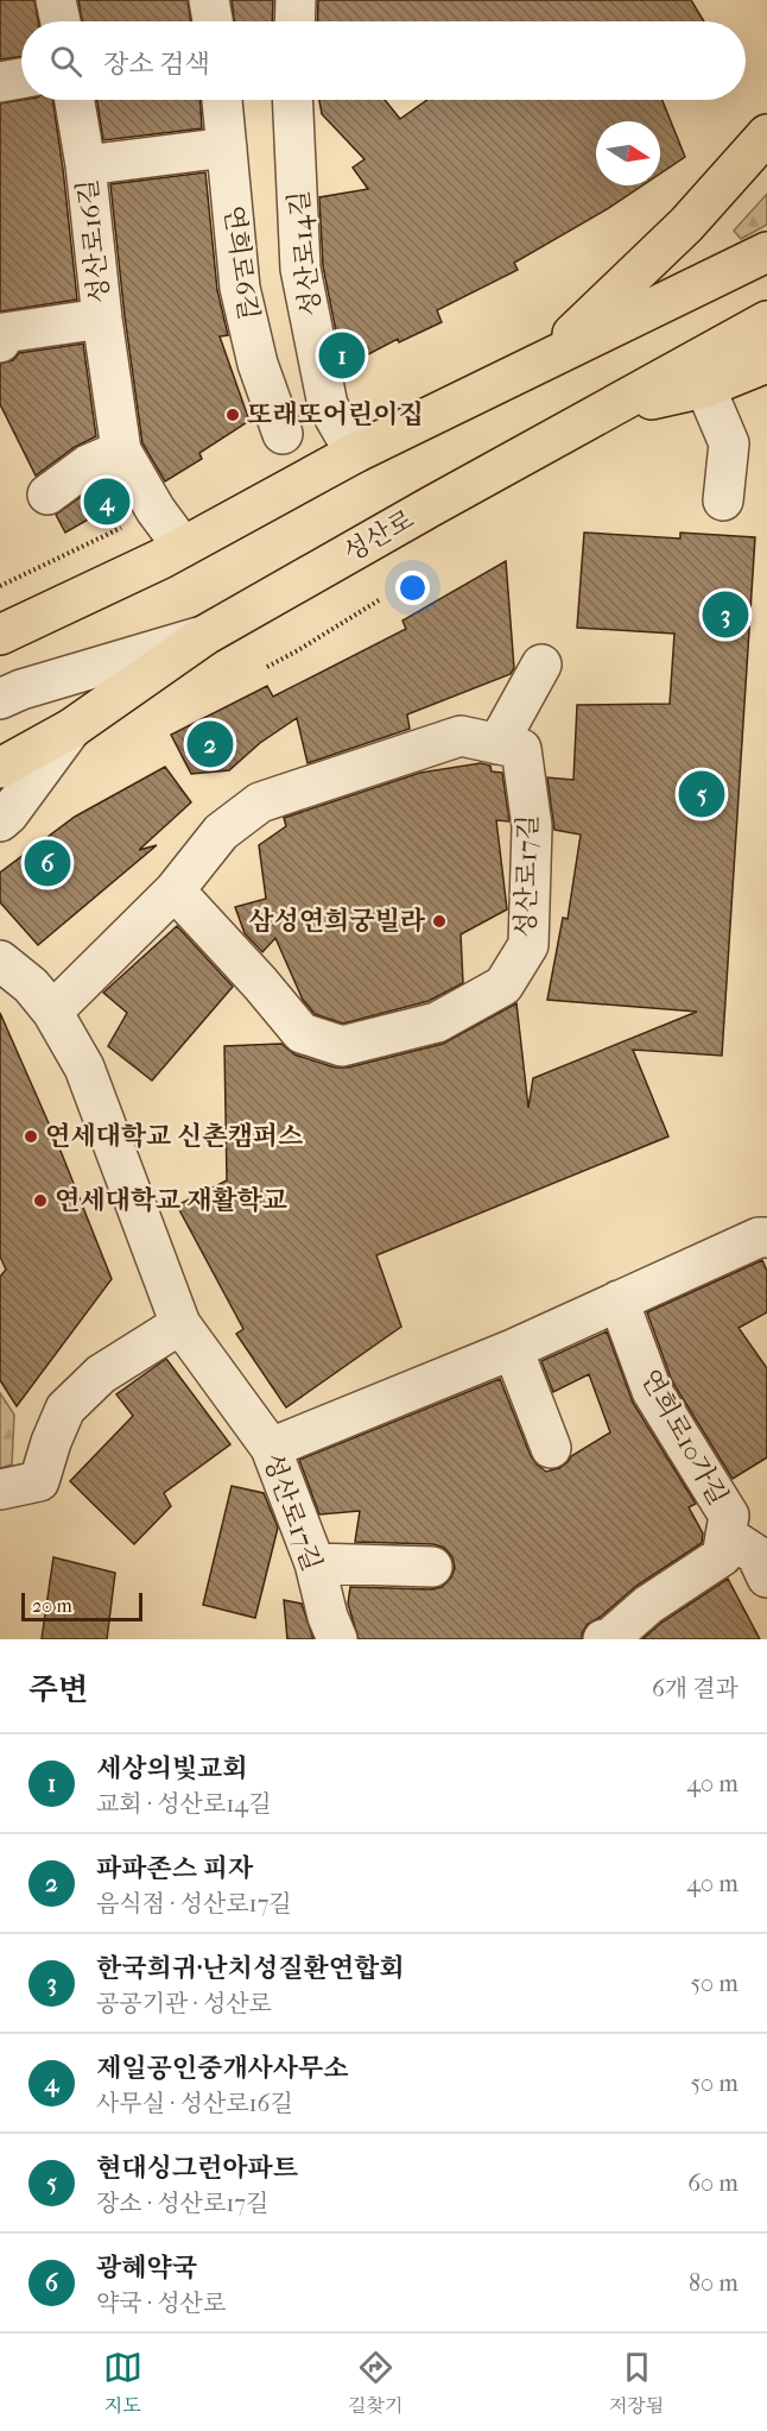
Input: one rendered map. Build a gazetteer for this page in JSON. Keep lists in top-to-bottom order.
{
  "streets": {
    "main road": ["성산로"],
    "street": [
      "성산로16길",
      "성산로14길",
      "연희로6길",
      "성산로17길",
      "연희로10가길"
    ]
  },
  "crossings": [
    ["성산로16길", "연희로6길"]
  ],
  "places": [
    "또래또어린이집",
    "삼성연희궁빌라",
    "연세대학교 신촌캠퍼스",
    "연세대학교 재활학교"
  ],
  "scale_bar": "20 m",
  "north": "right",
  "page": {
    "search": "장소 검색",
    "pins": [
      "1",
      "4",
      "3",
      "2",
      "5",
      "6"
    ],
    "scale": "20 m",
    "heading": ["주변", "6개 결과"],
    "list": [
      {
        "mark": "1",
        "name": "세상의빛교회",
        "note": "교회 · 성산로14길",
        "value": "40 m"
      },
      {
        "mark": "2",
        "name": "파파존스 피자",
        "note": "음식점 · 성산로17길",
        "value": "40 m"
      },
      {
        "mark": "3",
        "name": "한국희귀·난치성질환연합회",
        "note": "공공기관 · 성산로",
        "value": "50 m"
      },
      {
        "mark": "4",
        "name": "제일공인중개사사무소",
        "note": "사무실 · 성산로16길",
        "value": "50 m"
      },
      {
        "mark": "5",
        "name": "현대싱그런아파트",
        "note": "장소 · 성산로17길",
        "value": "60 m"
      },
      {
        "mark": "6",
        "name": "광혜약국",
        "note": "약국 · 성산로",
        "value": "80 m"
      }
    ],
    "nav": ["지도", "길찾기", "저장됨"]
  }
}
